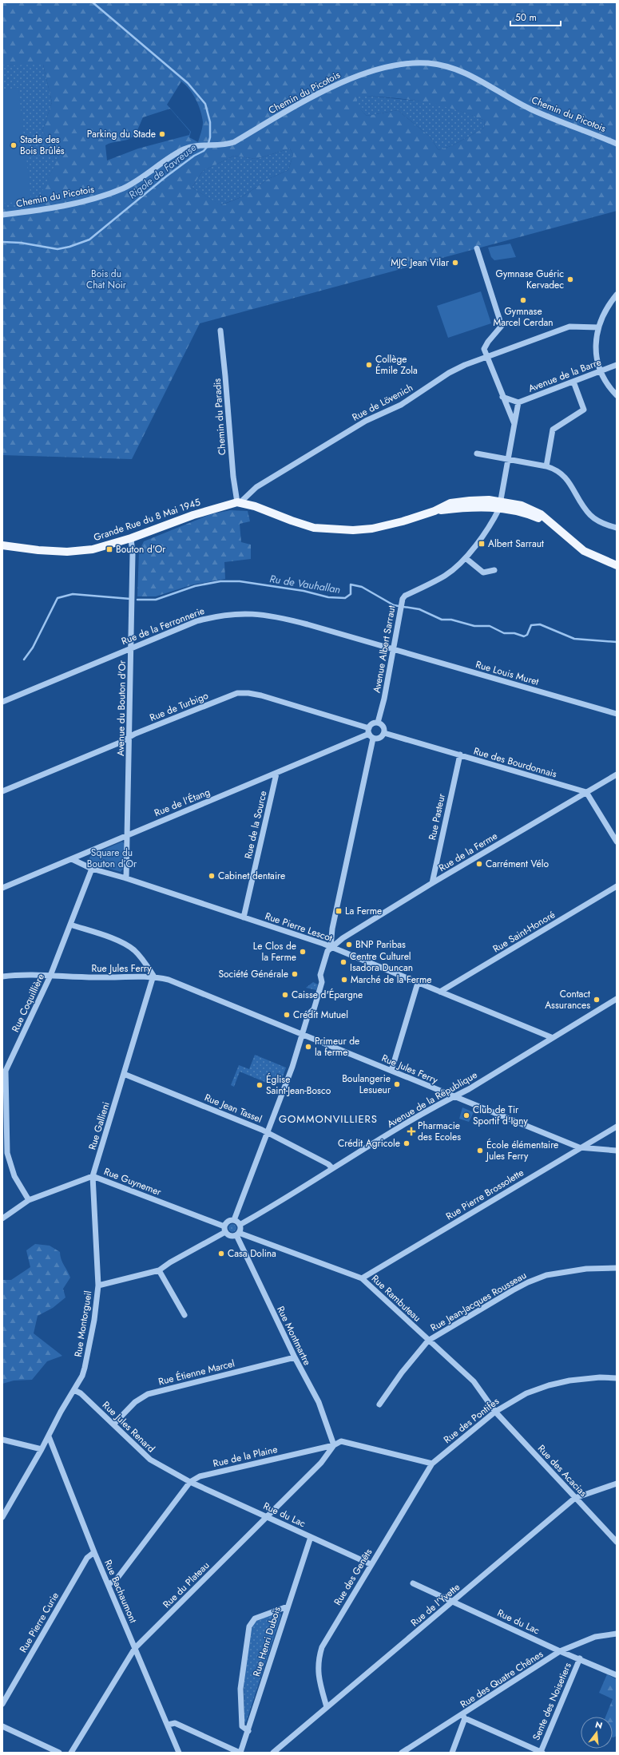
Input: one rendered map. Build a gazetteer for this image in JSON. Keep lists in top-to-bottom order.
{
  "streets": {
    "main road": ["Grande Rue du 8 Mai 1945"],
    "street": [
      "Chemin du Picotois",
      "Avenue de la Barre",
      "Rue de Lövenich",
      "Chemin du Paradis",
      "Rue de la Ferronnerie",
      "Avenue Albert Sarraut",
      "Rue Louis Muret",
      "Rue de Turbigo",
      "Avenue du Bouton d'Or",
      "Rue des Bourdonnais",
      "Rue de l'Étang",
      "Rue Pasteur",
      "Rue de la Source",
      "Rue de la Ferme",
      "Rue Pierre Lescot",
      "Rue Saint-Honoré",
      "Rue Jules Ferry",
      "Rue Coquillière",
      "Avenue de la République",
      "Rue Jean Tassel",
      "Rue Gallieni",
      "Rue Guynemer",
      "Rue Pierre Brossolette",
      "Rue Rambuteau",
      "Rue Jean-Jacques Rousseau",
      "Rue Montorgueil",
      "Rue Montmartre",
      "Rue Étienne Marcel",
      "Rue des Pontifes",
      "Rue Jules Renard",
      "Rue de la Plaine",
      "Rue des Acacias",
      "Rue du Lac",
      "Rue des Genêts",
      "Rue du Plateau",
      "Rue Bachaumont",
      "Rue de l'Yvette",
      "Rue Pierre Curie",
      "Rue Henri Dubois",
      "Rue des Quatre Chênes",
      "Sente des Noisetiers"
    ]
  },
  "crossings": [
    ["Rue de Lövenich", "Chemin du Paradis"],
    ["Rue de Lövenich", "Grande Rue du 8 Mai 1945"],
    ["Chemin du Paradis", "Grande Rue du 8 Mai 1945"],
    ["Grande Rue du 8 Mai 1945", "Avenue du Bouton d'Or"],
    ["Rue de la Ferronnerie", "Avenue Albert Sarraut"],
    ["Rue de la Ferronnerie", "Rue Louis Muret"],
    ["Rue de la Ferronnerie", "Avenue du Bouton d'Or"],
    ["Avenue Albert Sarraut", "Rue Louis Muret"],
    ["Avenue Albert Sarraut", "Rue de Turbigo"],
    ["Avenue Albert Sarraut", "Rue des Bourdonnais"],
    ["Avenue Albert Sarraut", "Rue de l'Étang"],
    ["Rue de Turbigo", "Avenue du Bouton d'Or"],
    ["Rue de Turbigo", "Rue des Bourdonnais"],
    ["Rue de Turbigo", "Rue de l'Étang"],
    ["Avenue du Bouton d'Or", "Rue de l'Étang"],
    ["Avenue du Bouton d'Or", "Rue Pierre Lescot"],
    ["Rue des Bourdonnais", "Rue de l'Étang"],
    ["Rue des Bourdonnais", "Rue Pasteur"],
    ["Rue des Bourdonnais", "Rue de la Ferme"],
    ["Rue de l'Étang", "Rue de la Source"],
    ["Rue de l'Étang", "Rue Pierre Lescot"],
    ["Rue Pasteur", "Rue de la Ferme"],
    ["Rue de la Source", "Rue Pierre Lescot"],
    ["Rue de la Ferme", "Rue Pierre Lescot"],
    ["Rue Pierre Lescot", "Rue Saint-Honoré"],
    ["Rue Pierre Lescot", "Rue Coquillière"],
    ["Rue Pierre Lescot", "Avenue de la République"],
    ["Rue Jules Ferry", "Rue Coquillière"],
    ["Rue Jules Ferry", "Avenue de la République"],
    ["Rue Jules Ferry", "Rue Gallieni"],
    ["Rue Jules Ferry", "Rue Pierre Brossolette"],
    ["Rue Coquillière", "Rue Guynemer"],
    ["Avenue de la République", "Rue Jean Tassel"],
    ["Avenue de la République", "Rue Guynemer"],
    ["Avenue de la République", "Rue Rambuteau"],
    ["Avenue de la République", "Rue Montorgueil"],
    ["Avenue de la République", "Rue Montmartre"],
    ["Rue Jean Tassel", "Rue Gallieni"],
    ["Rue Gallieni", "Rue Guynemer"],
    ["Rue Gallieni", "Rue Montorgueil"],
    ["Rue Guynemer", "Rue Rambuteau"],
    ["Rue Guynemer", "Rue Montorgueil"],
    ["Rue Guynemer", "Rue Montmartre"],
    ["Rue Pierre Brossolette", "Rue Rambuteau"],
    ["Rue Rambuteau", "Rue Jean-Jacques Rousseau"],
    ["Rue Rambuteau", "Rue Montorgueil"],
    ["Rue Rambuteau", "Rue Montmartre"],
    ["Rue Rambuteau", "Rue des Pontifes"],
    ["Rue Rambuteau", "Rue des Acacias"],
    ["Rue Montorgueil", "Rue Montmartre"],
    ["Rue Montorgueil", "Rue Jules Renard"],
    ["Rue Montorgueil", "Rue Bachaumont"],
    ["Rue Montmartre", "Rue Étienne Marcel"],
    ["Rue Montmartre", "Rue de la Plaine"],
    ["Rue Montmartre", "Rue du Plateau"],
    ["Rue Étienne Marcel", "Rue Jules Renard"],
    ["Rue des Pontifes", "Rue de la Plaine"],
    ["Rue des Pontifes", "Rue des Acacias"],
    ["Rue des Pontifes", "Rue des Genêts"],
    ["Rue Jules Renard", "Rue de la Plaine"],
    ["Rue Jules Renard", "Rue du Lac"],
    ["Rue de la Plaine", "Rue du Lac"],
    ["Rue de la Plaine", "Rue des Genêts"],
    ["Rue de la Plaine", "Rue du Plateau"],
    ["Rue de la Plaine", "Rue Bachaumont"],
    ["Rue des Acacias", "Rue de l'Yvette"],
    ["Rue du Lac", "Rue des Genêts"],
    ["Rue du Lac", "Rue du Plateau"],
    ["Rue du Lac", "Rue de l'Yvette"],
    ["Rue du Lac", "Rue Henri Dubois"],
    ["Rue du Lac", "Rue des Quatre Chênes"],
    ["Rue du Lac", "Sente des Noisetiers"],
    ["Rue des Genêts", "Rue de l'Yvette"],
    ["Rue du Plateau", "Rue Bachaumont"],
    ["Rue Bachaumont", "Rue Pierre Curie"]
  ],
  "districts": ["GOMMONVILLIERS"],
  "water": ["Rigole de Favreuse", "Ru de Vauhallan"],
  "parks": ["Bois du Chat Noir", "Square du Bouton d’Or"],
  "places": {
    "other": [
      "Parking du Stade",
      "Stade des Bois Brûlés",
      "MJC Jean Vilar",
      "Gymnase Guéric Kervadec",
      "Gymnase Marcel Cerdan",
      "Collège Émile Zola",
      "Carrément Vélo",
      "Cabinet dentaire",
      "BNP Paribas",
      "Le Clos de la Ferme",
      "Centre Culturel Isadora Duncan",
      "Société Générale",
      "Marché de la Ferme",
      "Caisse d'Épargne",
      "Contact Assurances",
      "Crédit Mutuel",
      "Primeur de la ferme",
      "Boulangerie Lesueur",
      "Église Saint-Jean-Bosco",
      "Club de Tir Sportif d'Igny",
      "Crédit Agricole",
      "École élémentaire Jules Ferry",
      "Casa Dolina"
    ],
    "transit": ["Albert Sarraut", "Bouton d'Or", "La Ferme"],
    "health": ["Pharmacie des Ecoles"]
  },
  "scale_bar": "50 m",
  "north": "top"
}
